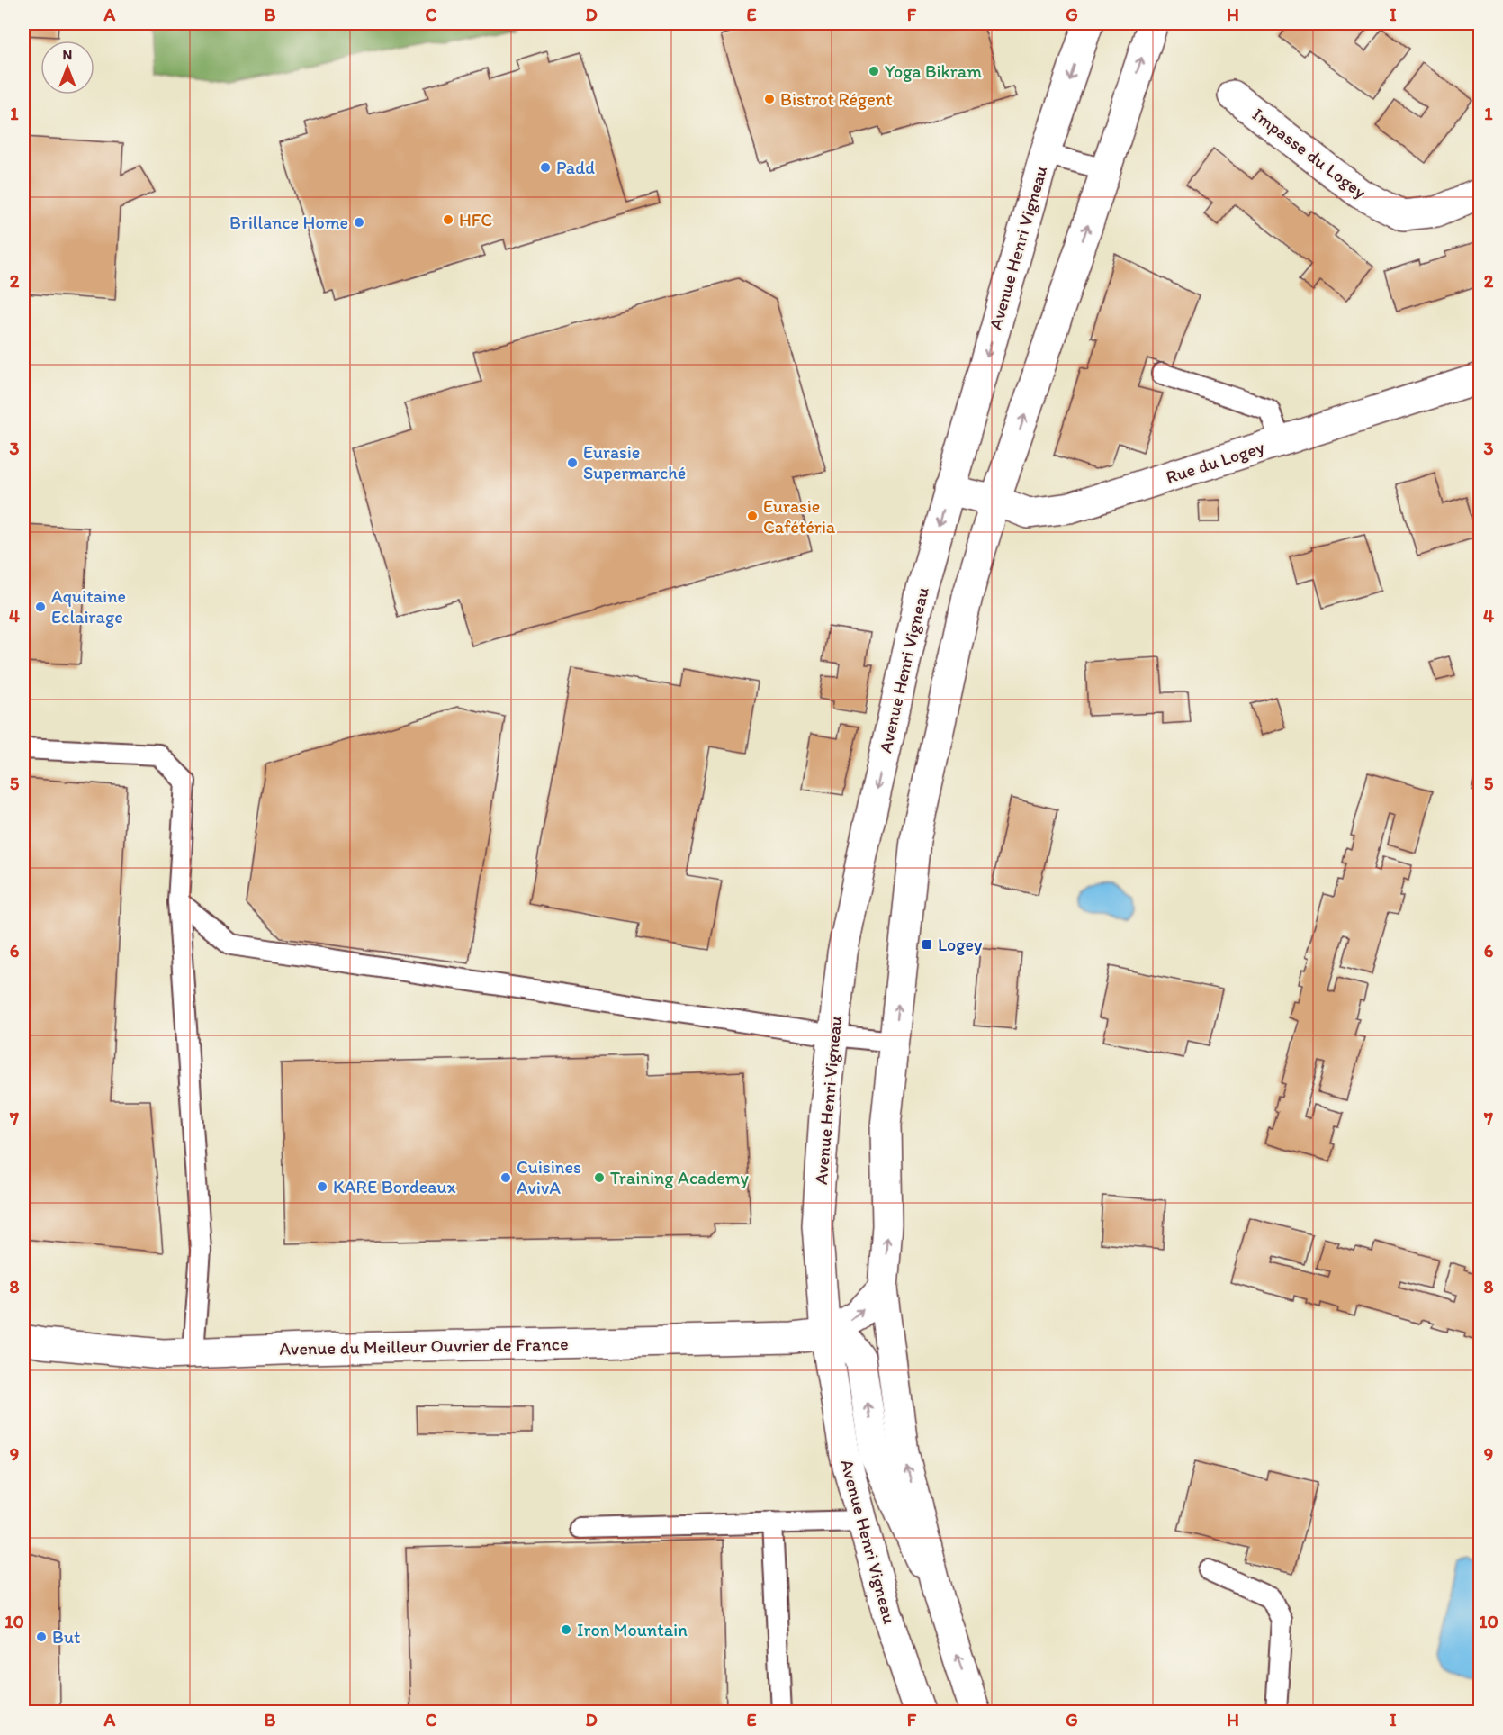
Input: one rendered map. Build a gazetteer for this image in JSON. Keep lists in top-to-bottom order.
{
  "streets": {
    "street": [
      "Impasse du Logey",
      "Avenue Henri Vigneau",
      "Rue du Logey",
      "Avenue du Meilleur Ouvrier de France"
    ]
  },
  "crossings": [
    ["Avenue Henri Vigneau", "Rue du Logey"],
    ["Avenue Henri Vigneau", "Avenue du Meilleur Ouvrier de France"]
  ],
  "places": {
    "other": [
      "Yoga Bikram",
      "Bistrot Régent",
      "Padd",
      "HFC",
      "Brillance Home",
      "Eurasie Supermarché",
      "Eurasie Cafétéria",
      "Aquitaine Eclairage",
      "Cuisines AvivA",
      "Training Academy",
      "KARE Bordeaux",
      "Iron Mountain",
      "But"
    ],
    "transit": ["Logey"]
  },
  "north": "top",
  "grid": {
    "columns": [
      "A",
      "B",
      "C",
      "D",
      "E",
      "F",
      "G",
      "H",
      "I"
    ],
    "rows": [
      "1",
      "2",
      "3",
      "4",
      "5",
      "6",
      "7",
      "8",
      "9",
      "10"
    ]
  }
}
